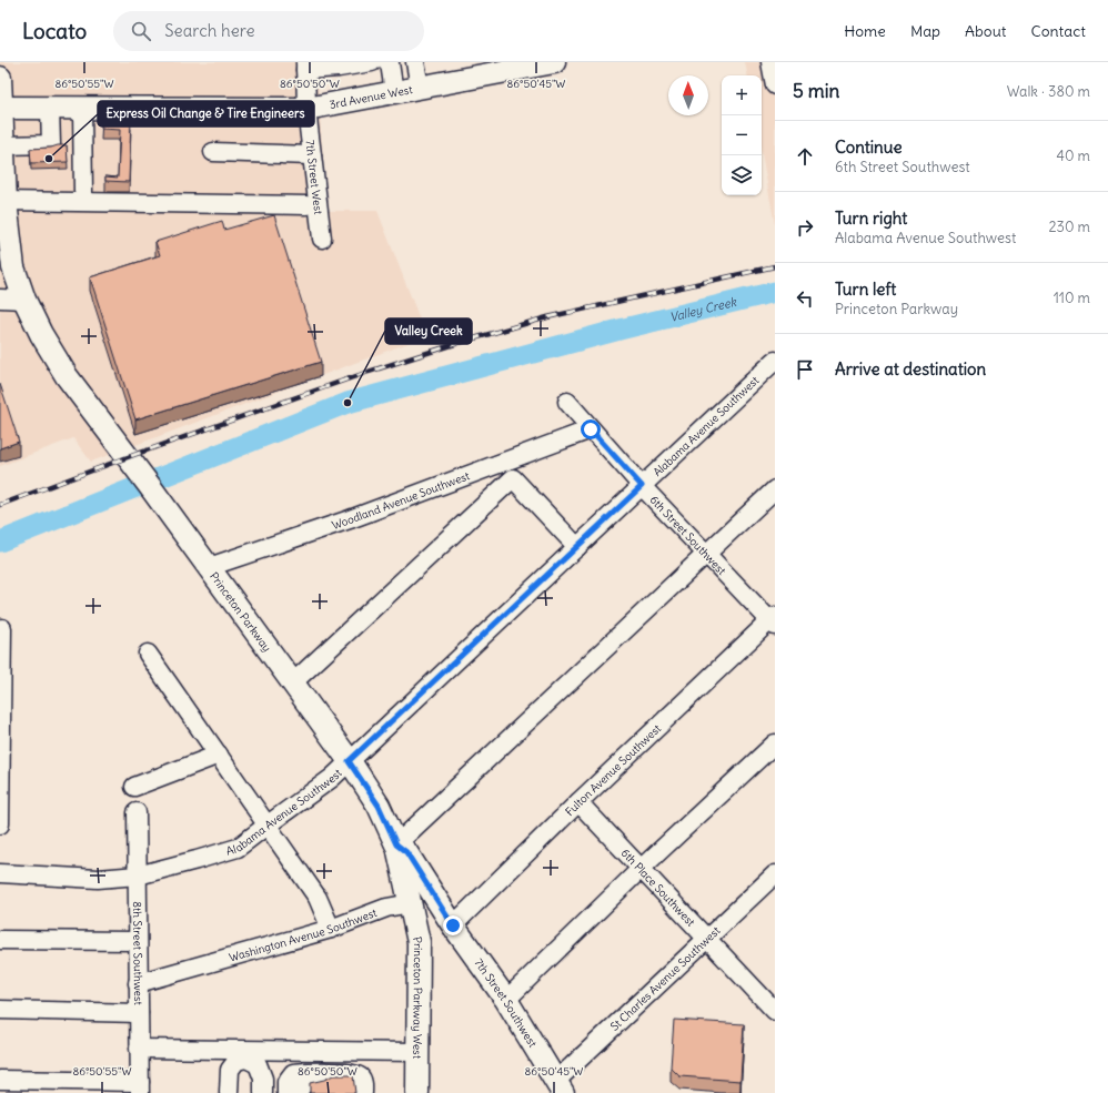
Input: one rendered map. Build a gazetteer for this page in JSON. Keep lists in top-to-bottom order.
{
  "streets": {
    "main road": [
      "3rd Avenue West",
      "Princeton Parkway",
      "Princeton Parkway West",
      "7th Street Southwest"
    ],
    "street": [
      "7th Street West",
      "Alabama Avenue Southwest",
      "Woodland Avenue Southwest",
      "6th Street Southwest",
      "Fulton Avenue Southwest",
      "6th Place Southwest",
      "Washington Avenue Southwest",
      "8th Street Southwest",
      "St Charles Avenue Southwest"
    ]
  },
  "crossings": [
    ["3rd Avenue West", "7th Street West"],
    ["3rd Avenue West", "Princeton Parkway"],
    ["Alabama Avenue Southwest", "6th Street Southwest"],
    ["Alabama Avenue Southwest", "Princeton Parkway"],
    ["Alabama Avenue Southwest", "8th Street Southwest"],
    ["Woodland Avenue Southwest", "6th Street Southwest"],
    ["Woodland Avenue Southwest", "Princeton Parkway"],
    ["6th Street Southwest", "Fulton Avenue Southwest"],
    ["Princeton Parkway", "Fulton Avenue Southwest"],
    ["Princeton Parkway", "7th Street Southwest"],
    ["Fulton Avenue Southwest", "6th Place Southwest"],
    ["Fulton Avenue Southwest", "7th Street Southwest"],
    ["6th Place Southwest", "St Charles Avenue Southwest"],
    ["Washington Avenue Southwest", "8th Street Southwest"],
    ["Washington Avenue Southwest", "Princeton Parkway West"],
    ["St Charles Avenue Southwest", "7th Street Southwest"]
  ],
  "water": ["Valley Creek"],
  "places": ["Express Oil Change & Tire Engineers", "Valley Creek"],
  "north": "top",
  "page": {
    "header": "Locato",
    "search": "Search here",
    "nav": [
      "Home",
      "Map",
      "About",
      "Contact"
    ],
    "heading": ["5 min", "Walk · 380 m"],
    "map_buttons": ["+", "−"],
    "list": [
      ["Continue", "6th Street Southwest", "40 m"],
      ["Turn right", "Alabama Avenue Southwest", "230 m"],
      ["Turn left", "Princeton Parkway", "110 m"],
      "Arrive at destination"
    ]
  },
  "coordinates": ["86°50'55\"W", "86°50'50\"W", "86°50'45\"W"]
}
